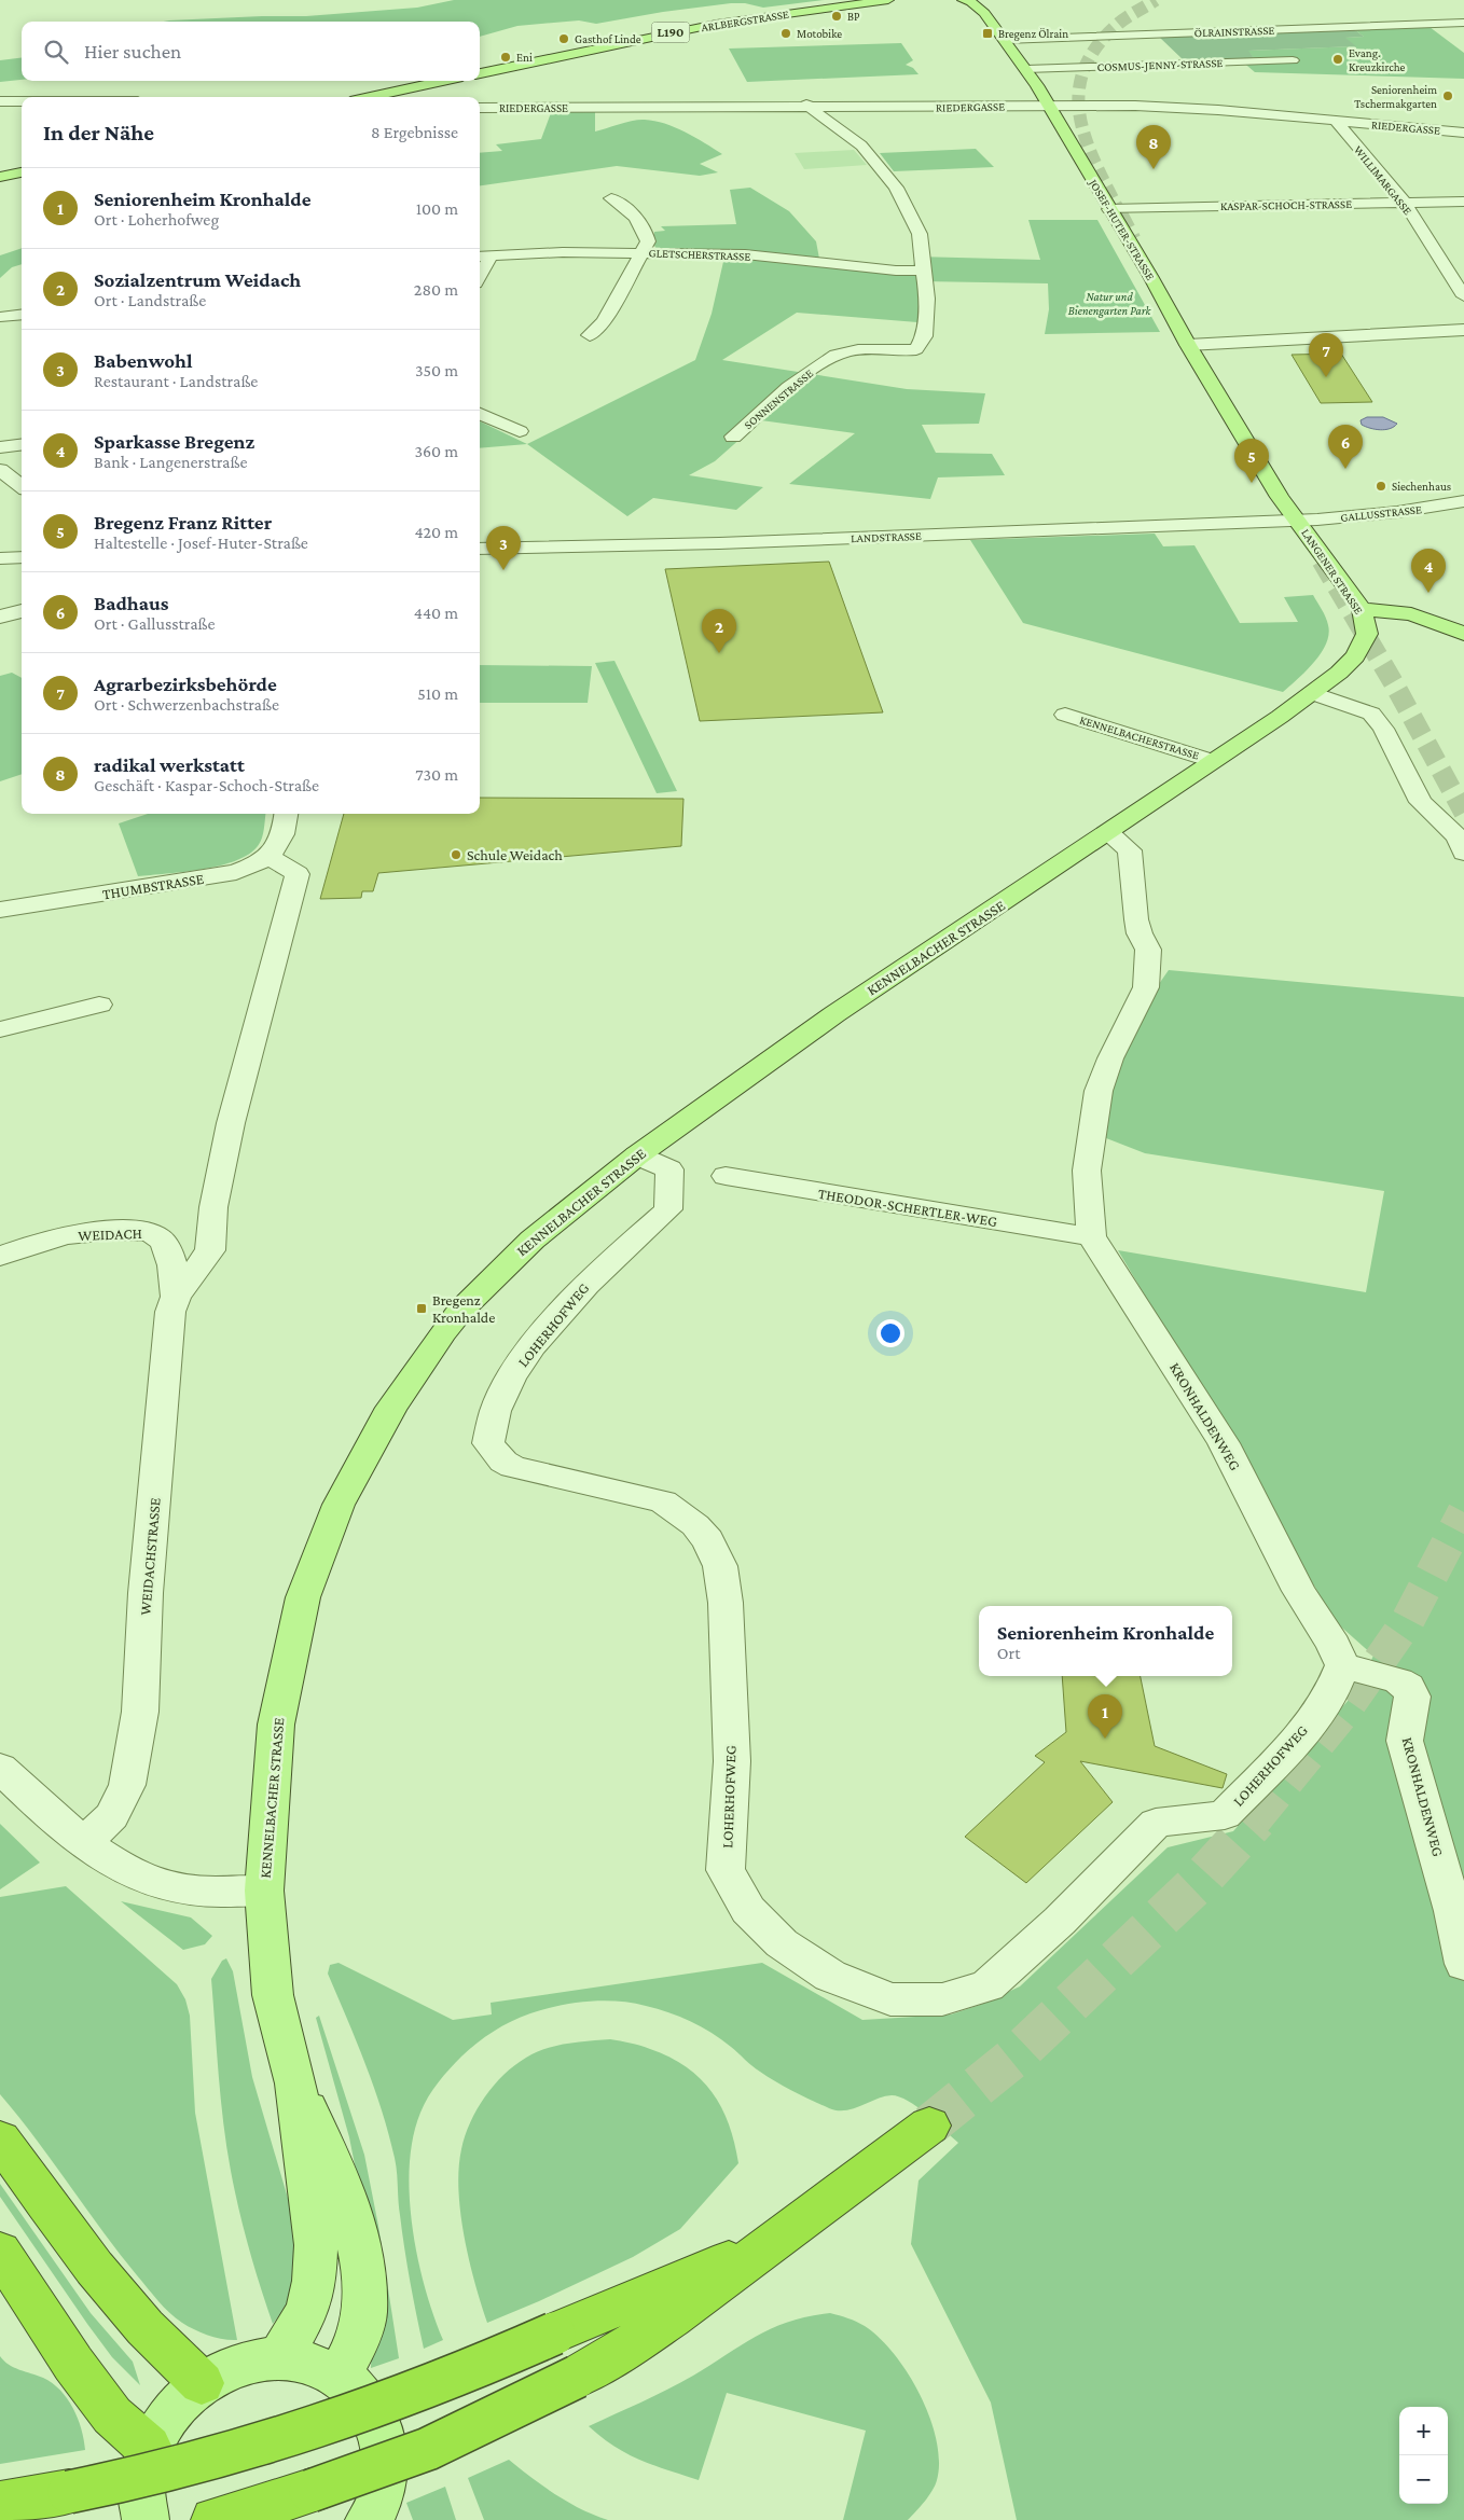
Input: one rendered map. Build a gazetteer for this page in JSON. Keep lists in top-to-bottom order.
{
  "streets": {
    "main road": [
      "ARLBERGSTRASSE",
      "L190",
      "JOSEF-HUTER-STRASSE",
      "LANGENER STRASSE",
      "KENNELBACHER STRASSE"
    ],
    "street": [
      "ÖLRAINSTRASSE",
      "COSMUS-JENNY-STRASSE",
      "RIEDERGASSE",
      "WILLIMARGASSE",
      "KASPAR-SCHOCH-STRASSE",
      "GLETSCHERSTRASSE",
      "SONNENSTRASSE",
      "GALLUSSTRASSE",
      "LANDSTRASSE",
      "KENNELBACHERSTRASSE",
      "THUMBSTRASSE",
      "THEODOR-SCHERTLER-WEG",
      "WEIDACH",
      "LOHERHOFWEG",
      "KRONHALDENWEG",
      "WEIDACHSTRASSE"
    ]
  },
  "crossings": [
    ["ÖLRAINSTRASSE", "JOSEF-HUTER-STRASSE"],
    ["COSMUS-JENNY-STRASSE", "JOSEF-HUTER-STRASSE"],
    ["RIEDERGASSE", "WILLIMARGASSE"],
    ["RIEDERGASSE", "JOSEF-HUTER-STRASSE"],
    ["RIEDERGASSE", "SONNENSTRASSE"],
    ["WILLIMARGASSE", "KASPAR-SCHOCH-STRASSE"],
    ["KASPAR-SCHOCH-STRASSE", "JOSEF-HUTER-STRASSE"],
    ["JOSEF-HUTER-STRASSE", "GALLUSSTRASSE"],
    ["JOSEF-HUTER-STRASSE", "LANDSTRASSE"],
    ["JOSEF-HUTER-STRASSE", "LANGENER STRASSE"],
    ["GLETSCHERSTRASSE", "SONNENSTRASSE"],
    ["GALLUSSTRASSE", "LANDSTRASSE"],
    ["GALLUSSTRASSE", "LANGENER STRASSE"],
    ["LANDSTRASSE", "LANGENER STRASSE"],
    ["LANGENER STRASSE", "KENNELBACHER STRASSE"],
    ["KENNELBACHERSTRASSE", "KENNELBACHER STRASSE"],
    ["THUMBSTRASSE", "WEIDACHSTRASSE"],
    ["KENNELBACHER STRASSE", "LOHERHOFWEG"],
    ["KENNELBACHER STRASSE", "KRONHALDENWEG"],
    ["THEODOR-SCHERTLER-WEG", "KRONHALDENWEG"],
    ["WEIDACH", "WEIDACHSTRASSE"],
    ["LOHERHOFWEG", "KRONHALDENWEG"]
  ],
  "parks": ["Natur und Bienengarten Park"],
  "places": {
    "other": [
      "BP",
      "Motobike",
      "Gasthof Linde",
      "Eni",
      "Evang. Kreuzkirche",
      "Seniorenheim Tschermakgarten",
      "Siechenhaus",
      "Schule Weidach"
    ],
    "transit": ["Bregenz Ölrain", "Bregenz Kronhalde"]
  },
  "page": {
    "search": "Hier suchen",
    "heading": ["In der Nähe", "8 Ergebnisse"],
    "pins": [
      "8",
      "7",
      "6",
      "5",
      "3",
      "4",
      "2",
      "1"
    ],
    "list": [
      {
        "mark": "1",
        "name": "Seniorenheim Kronhalde",
        "note": "Ort · Loherhofweg",
        "value": "100 m"
      },
      {
        "mark": "2",
        "name": "Sozialzentrum Weidach",
        "note": "Ort · Landstraße",
        "value": "280 m"
      },
      {
        "mark": "3",
        "name": "Babenwohl",
        "note": "Restaurant · Landstraße",
        "value": "350 m"
      },
      {
        "mark": "4",
        "name": "Sparkasse Bregenz",
        "note": "Bank · Langenerstraße",
        "value": "360 m"
      },
      {
        "mark": "5",
        "name": "Bregenz Franz Ritter",
        "note": "Haltestelle · Josef-Huter-Straße",
        "value": "420 m"
      },
      {
        "mark": "6",
        "name": "Badhaus",
        "note": "Ort · Gallusstraße",
        "value": "440 m"
      },
      {
        "mark": "7",
        "name": "Agrarbezirksbehörde",
        "note": "Ort · Schwerzenbachstraße",
        "value": "510 m"
      },
      {
        "mark": "8",
        "name": "radikal werkstatt",
        "note": "Geschäft · Kaspar-Schoch-Straße",
        "value": "730 m"
      }
    ],
    "popup": ["Seniorenheim Kronhalde", "Ort"],
    "map_buttons": ["+", "−"]
  }
}
